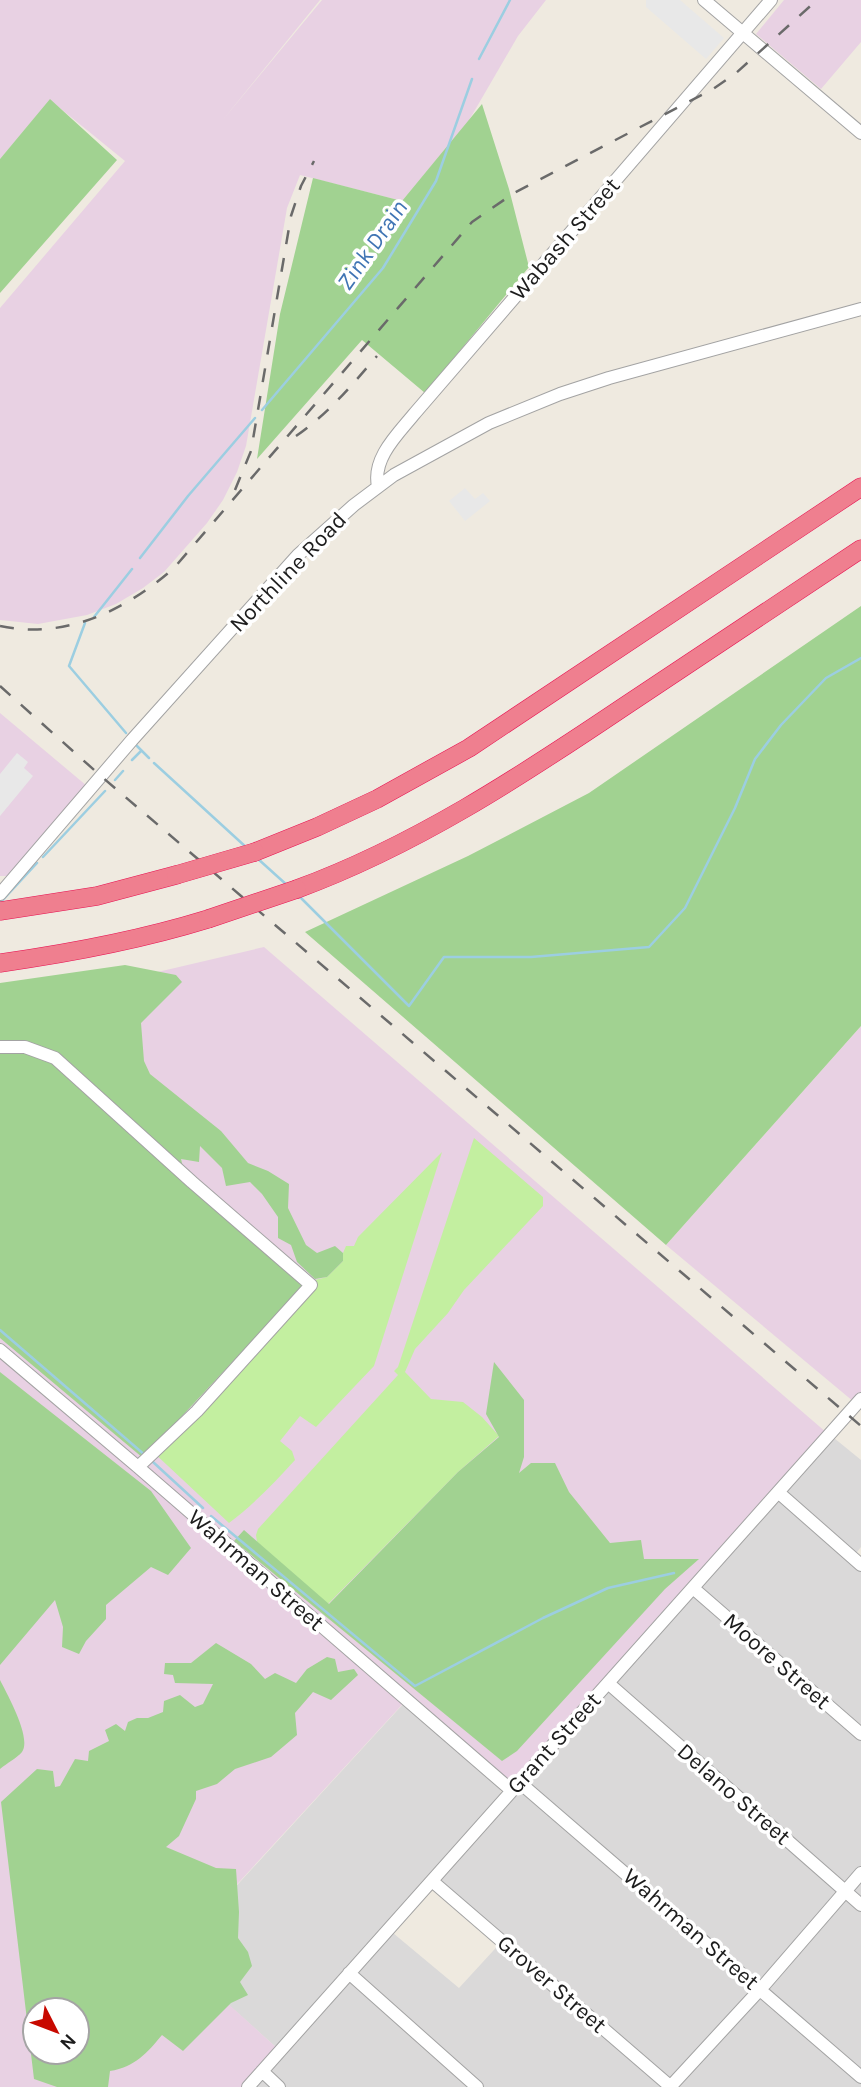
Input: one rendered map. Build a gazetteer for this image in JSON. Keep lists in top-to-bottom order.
{
  "streets": {
    "street": [
      "Wabash Street",
      "Northline Road",
      "Wahrman Street",
      "Moore Street",
      "Grant Street",
      "Delano Street",
      "Grover Street"
    ]
  },
  "crossings": [
    ["Wabash Street", "Northline Road"],
    ["Wahrman Street", "Grant Street"],
    ["Moore Street", "Grant Street"],
    ["Grant Street", "Delano Street"],
    ["Grant Street", "Grover Street"]
  ],
  "water": ["Zink Drain"],
  "north": "bottom right"
}
